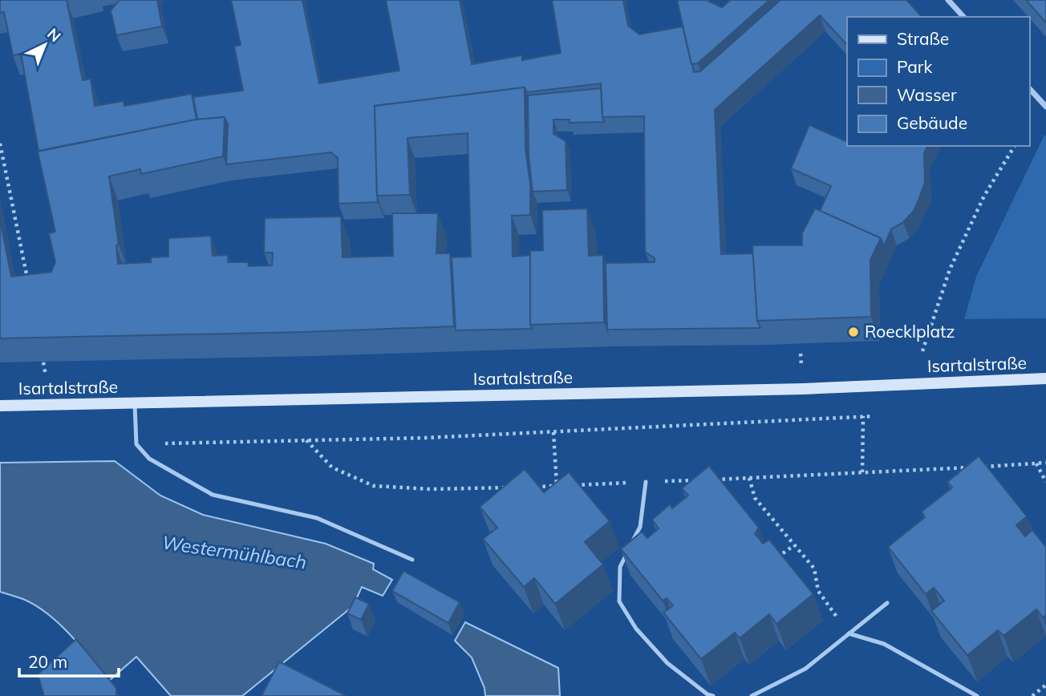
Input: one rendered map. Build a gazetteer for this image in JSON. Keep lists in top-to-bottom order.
{
  "streets": {
    "main road": ["Isartalstraße"]
  },
  "water": ["Westermühlbach"],
  "places": ["Roecklplatz"],
  "legend": [
    "Straße",
    "Park",
    "Wasser",
    "Gebäude"
  ],
  "scale_bar": "20 m",
  "north": "top right"
}
